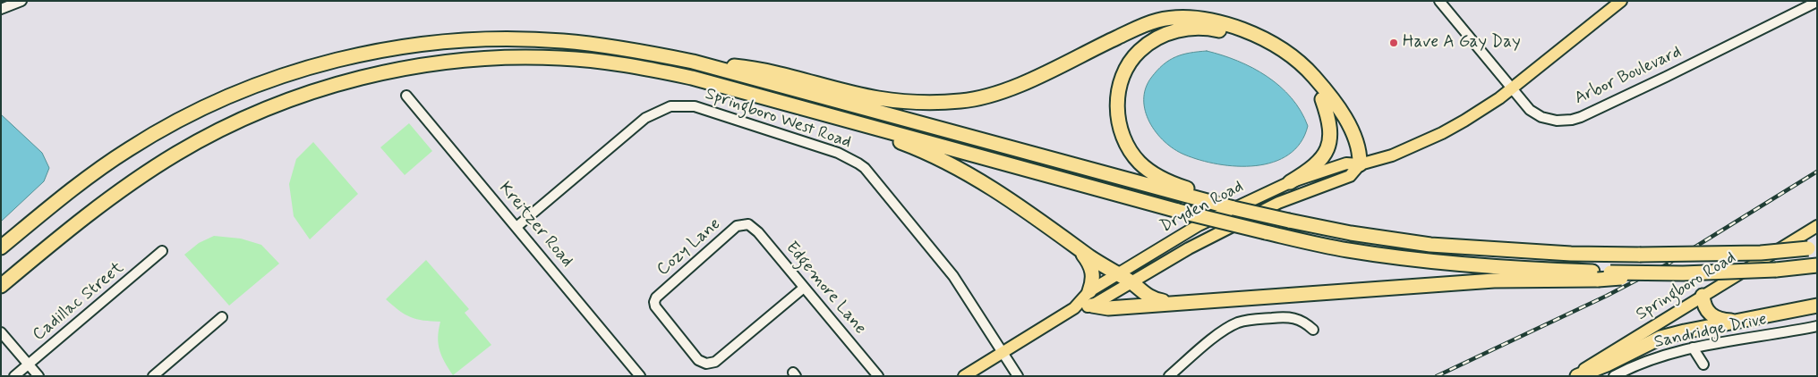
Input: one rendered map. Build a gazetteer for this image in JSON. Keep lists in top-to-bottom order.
{
  "streets": {
    "main road": ["Dryden Road", "Springboro Road"],
    "street": [
      "Arbor Boulevard",
      "Springboro West Road",
      "Kreitzer Road",
      "Cozy Lane",
      "Edgemore Lane",
      "Cadillac Street",
      "Sandridge Drive"
    ]
  },
  "crossings": [
    ["Arbor Boulevard", "Dryden Road"],
    ["Springboro West Road", "Dryden Road"],
    ["Springboro West Road", "Kreitzer Road"],
    ["Cozy Lane", "Edgemore Lane"]
  ],
  "places": ["Have A Gay Day"]
}
